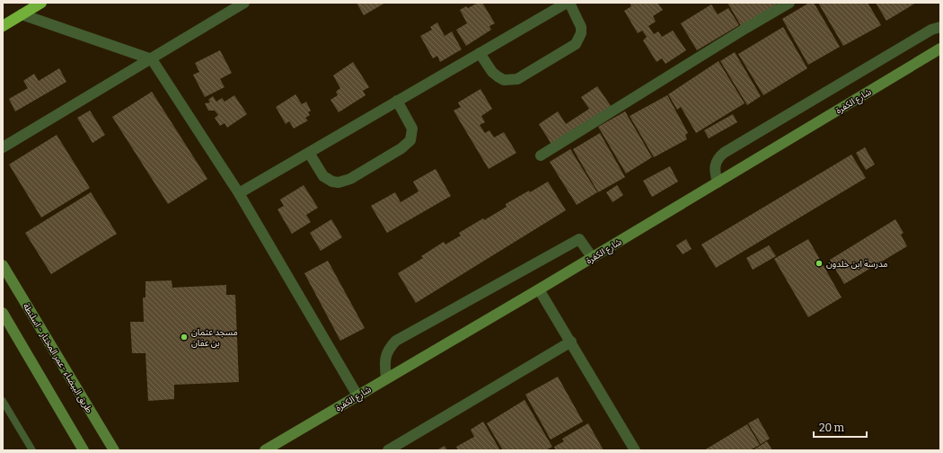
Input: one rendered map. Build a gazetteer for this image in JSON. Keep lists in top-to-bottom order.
{
  "streets": {
    "street": ["شارع الكفرة", "طريق البيضاء -عمر المختار - اسلنطة"]
  },
  "places": ["مدرسة ابن خلدون", "مسجد عثمان بن عفان"],
  "scale_bar": "20 m"
}
